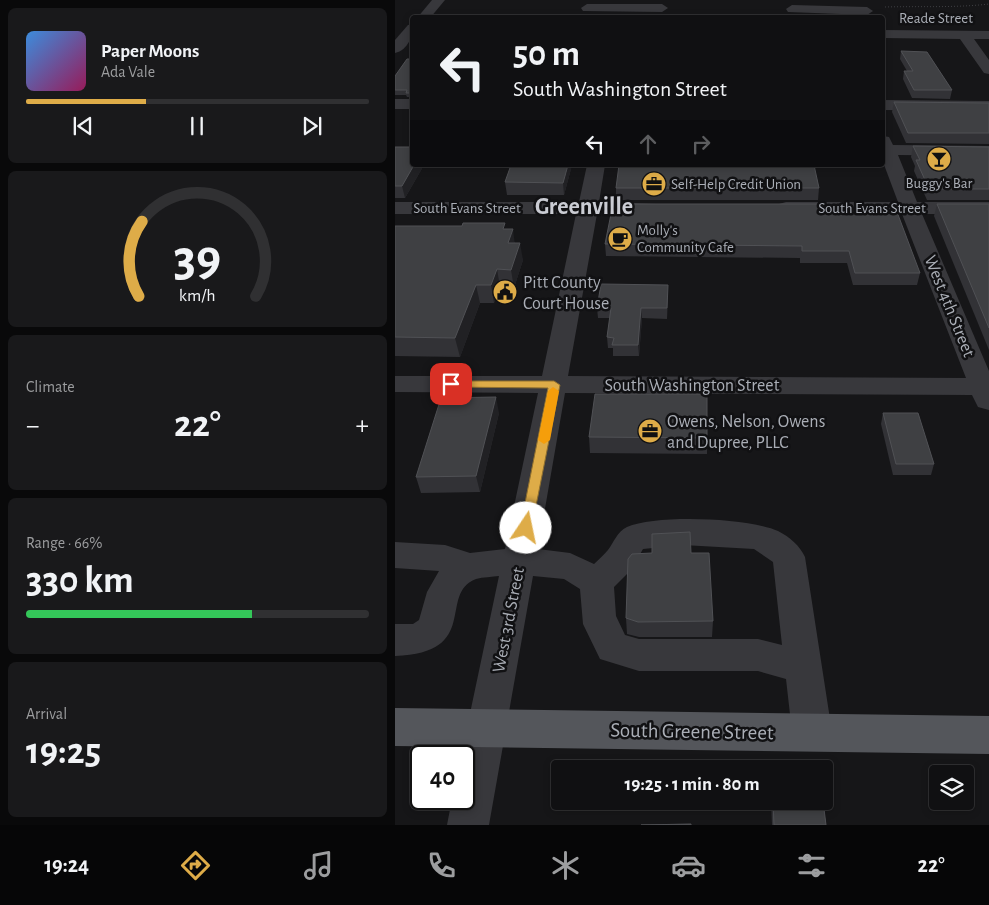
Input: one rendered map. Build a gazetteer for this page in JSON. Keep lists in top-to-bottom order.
{
  "streets": {
    "main road": ["South Greene Street"],
    "street": [
      "Reade Street",
      "South Evans Street",
      "West 4th Street",
      "South Washington Street",
      "West 3rd Street"
    ]
  },
  "crossings": [
    ["South Evans Street", "West 4th Street"],
    ["South Evans Street", "West 3rd Street"],
    ["West 4th Street", "South Washington Street"],
    ["South Washington Street", "West 3rd Street"],
    ["West 3rd Street", "South Greene Street"]
  ],
  "districts": ["Greenville"],
  "places": {
    "bar": ["Buggy's Bar"],
    "office": ["Self-Help Credit Union", "Owens, Nelson, Owens and Dupree, PLLC"],
    "cafe": ["Molly's Community Cafe"],
    "public building": ["Pitt County Court House"]
  },
  "page": {
    "turn": ["50 m", "South Washington Street"],
    "song": ["Paper Moons", "Ada Vale"],
    "tile": [
      "Climate",
      ["Range · 66%", "330 km"],
      ["Arrival", "19:25"]
    ],
    "heat": ["−", "22°", "+"],
    "limit": "40",
    "trip": "19:25 · 1 min · 80 m",
    "tabs": ["19:24", "22°"],
    "gauge": ["39", "km/h"]
  }
}
